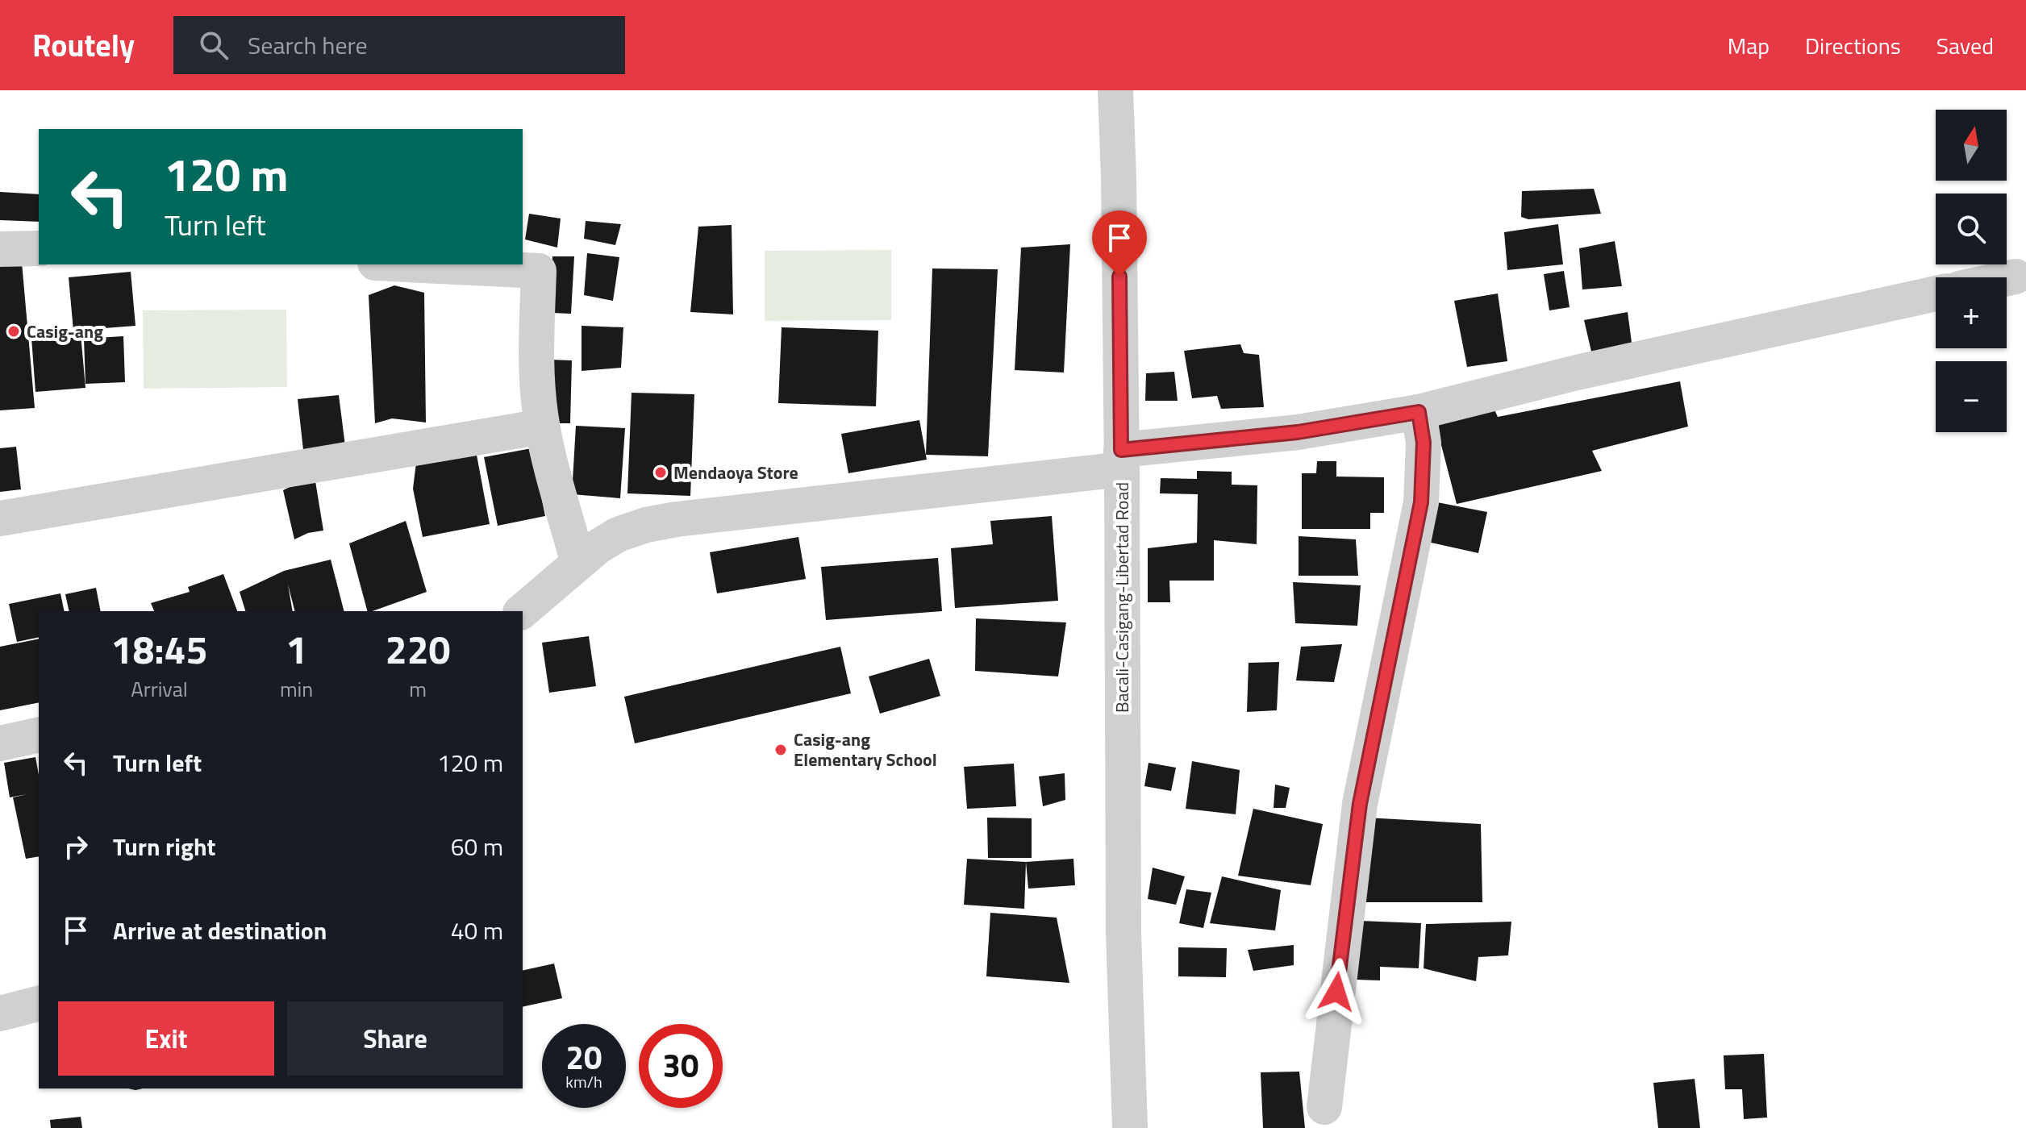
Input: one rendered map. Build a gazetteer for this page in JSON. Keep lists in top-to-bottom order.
{
  "streets": {
    "street": ["Bacali-Casigang-Libertad Road"]
  },
  "places": ["Casig-ang", "Mendaoya Store", "Casig-ang Elementary School"],
  "north": "top",
  "page": {
    "header": "Routely",
    "search": "Search here",
    "nav": ["Map", "Directions", "Saved"],
    "map_buttons": ["+", "−"],
    "turn": ["120 m", "Turn left"],
    "eta": [
      "18:45",
      "Arrival",
      "1",
      "min",
      "220",
      "m"
    ],
    "list": [
      {
        "name": "Turn left",
        "value": "120 m"
      },
      {
        "name": "Turn right",
        "value": "60 m"
      },
      {
        "name": "Arrive at destination",
        "value": "40 m"
      }
    ],
    "buttons": ["Exit", "Share"],
    "speed": "20 km/h",
    "limit": "30"
  }
}
